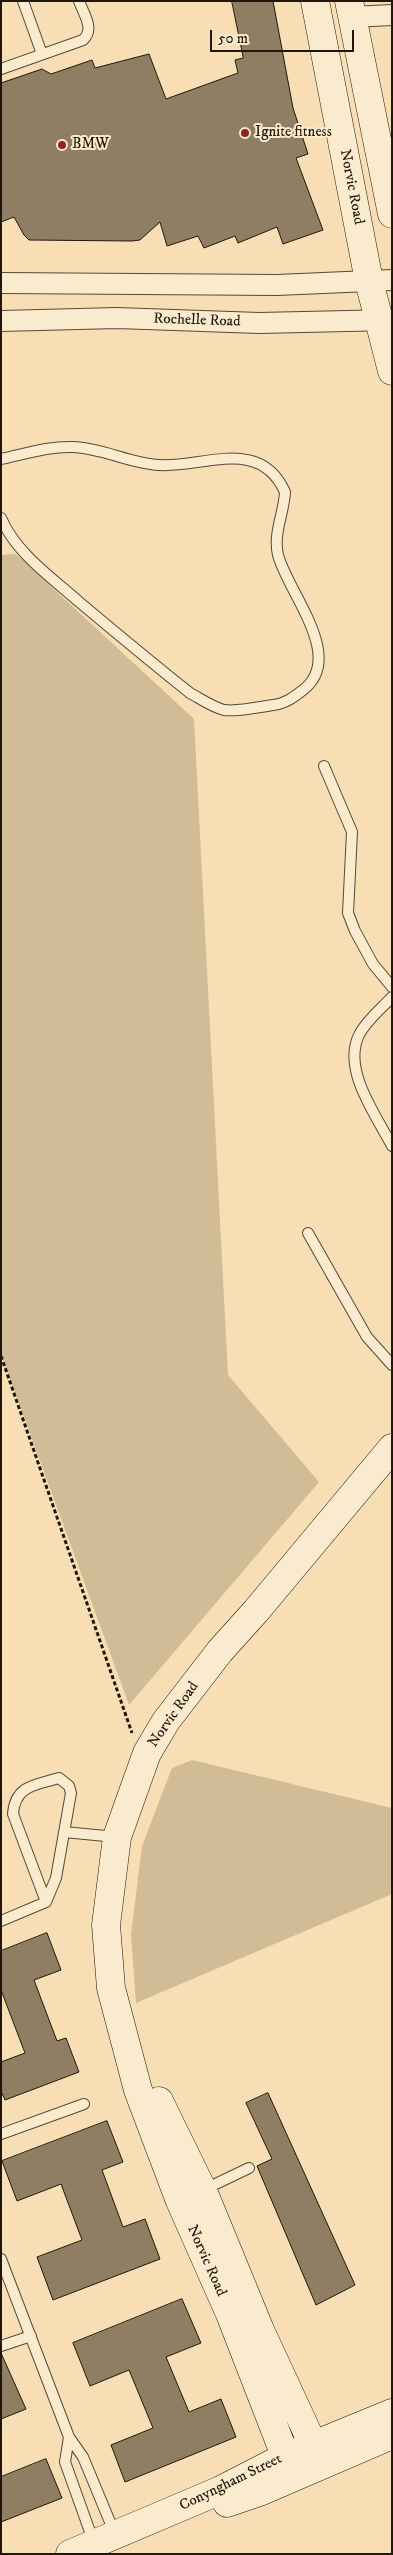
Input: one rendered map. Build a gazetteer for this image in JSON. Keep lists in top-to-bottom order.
{
  "streets": {
    "street": ["Norvic Road", "Rochelle Road", "Conyngham Street"]
  },
  "crossings": [
    ["Norvic Road", "Rochelle Road"],
    ["Norvic Road", "Conyngham Street"]
  ],
  "places": ["Ignite fitness", "BMW"],
  "scale_bar": "50 m"
}
